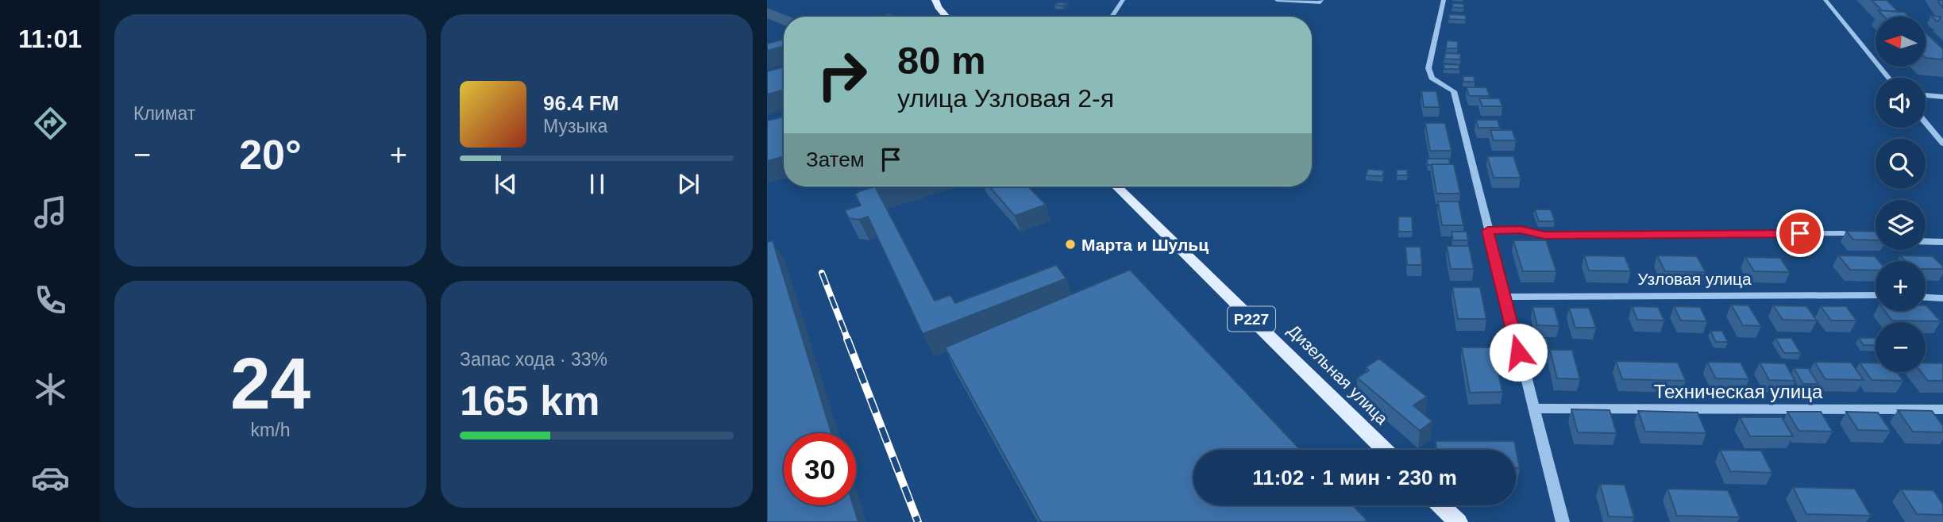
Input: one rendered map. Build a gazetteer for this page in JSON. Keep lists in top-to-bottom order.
{
  "streets": {
    "main road": ["Р227", "Дизельная улица"],
    "street": ["Узловая улица", "Техническая улица"]
  },
  "places": ["Марта и Шульц"],
  "north": "left",
  "page": {
    "tabs": "11:01",
    "tile": [
      "Климат",
      ["24", "km/h"],
      ["Запас хода · 33%", "165 km"]
    ],
    "map_buttons": ["+", "−"],
    "turn": ["80 m", "улица Узловая 2-я"],
    "song": ["96.4 FM", "Музыка"],
    "heat": ["−", "20°", "+"],
    "then": "Затем",
    "limit": "30",
    "trip": "11:02 · 1 мин · 230 m"
  }
}
